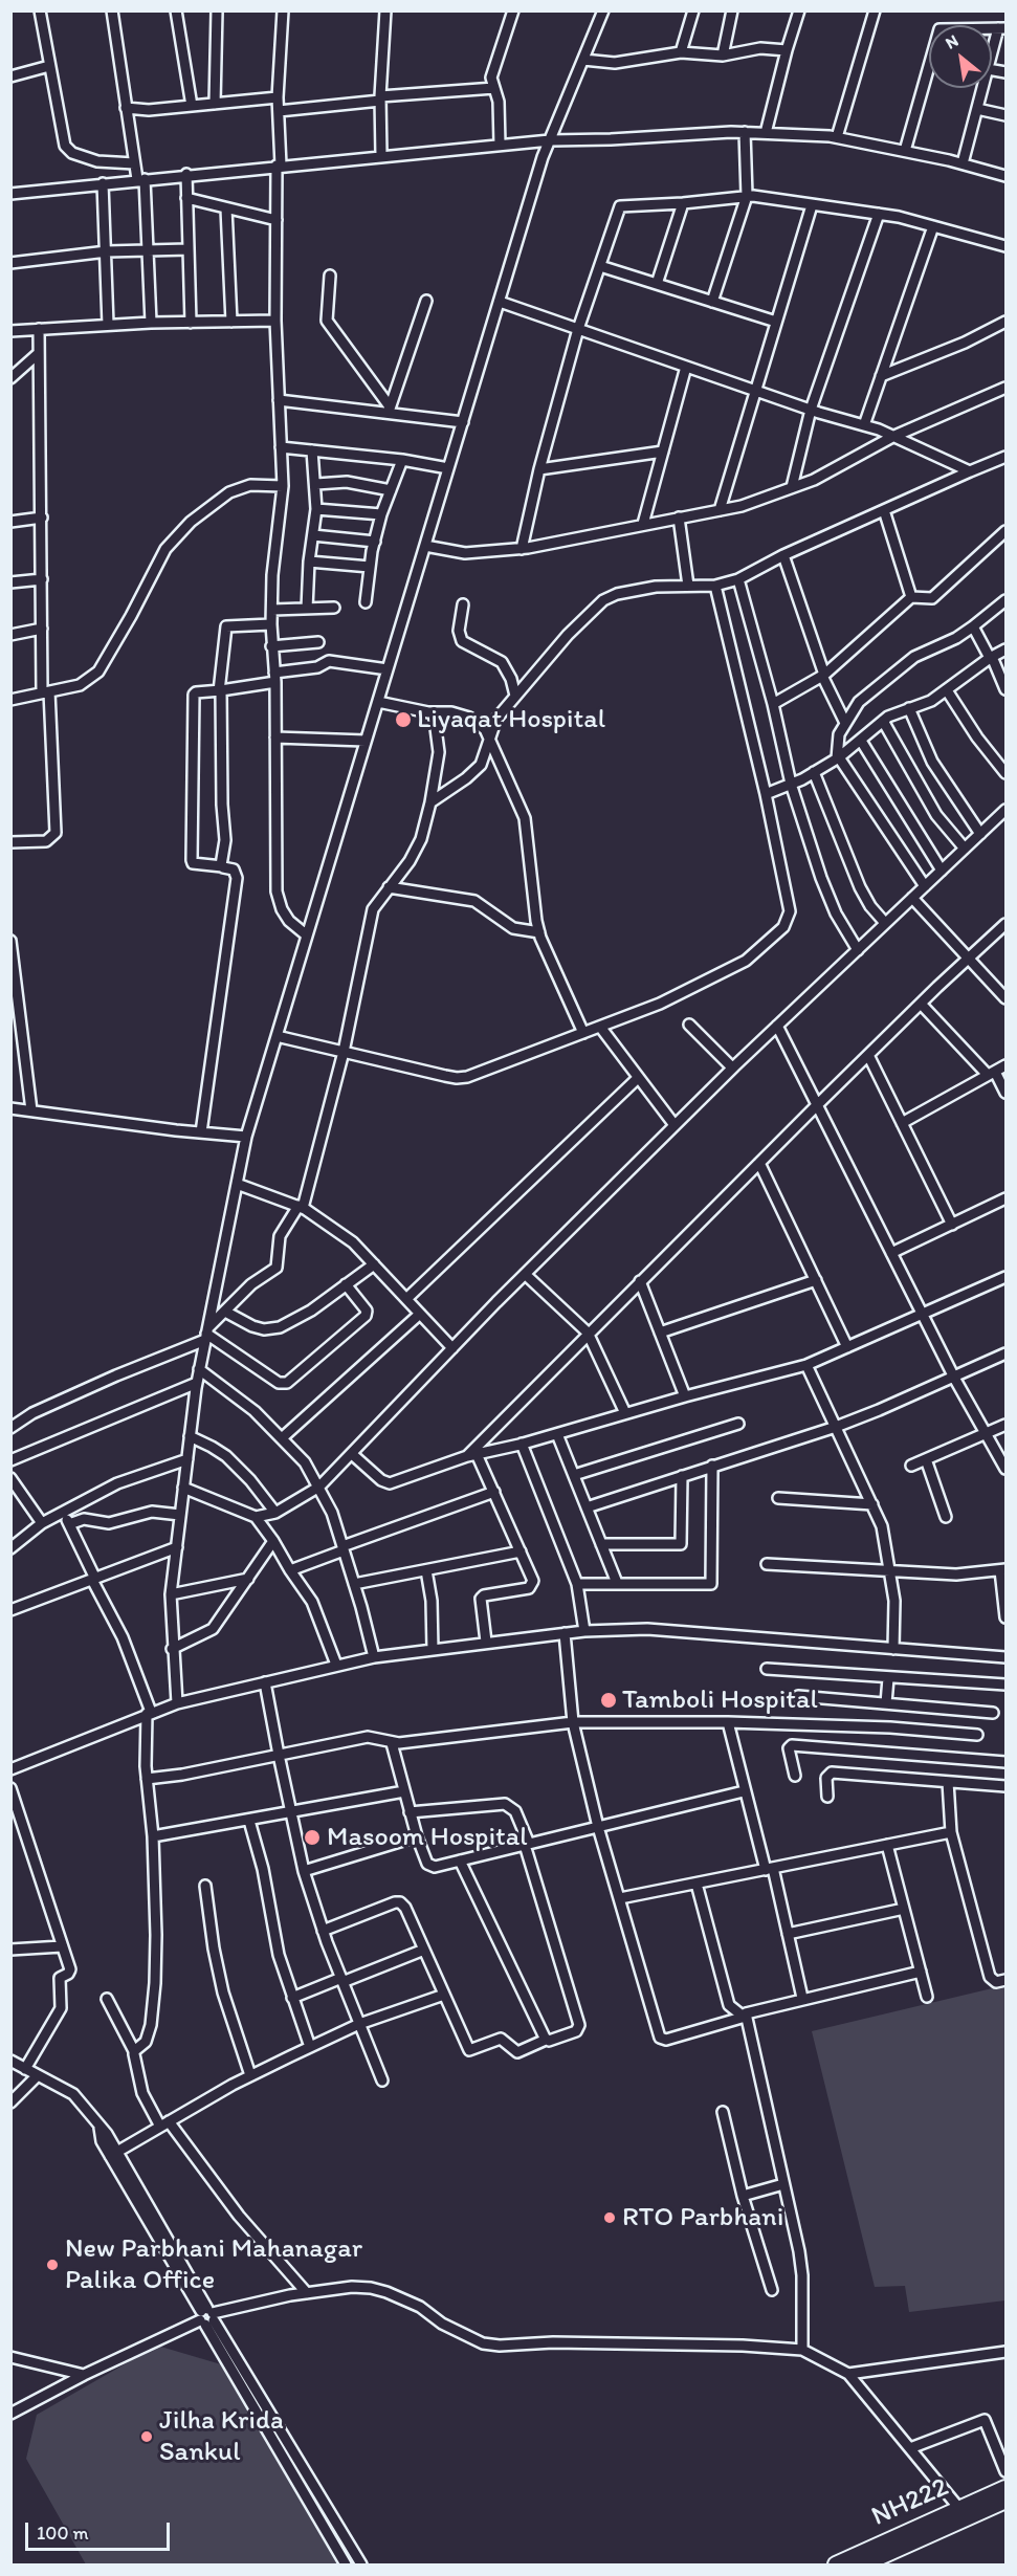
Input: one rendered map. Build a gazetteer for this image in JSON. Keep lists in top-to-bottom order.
{
  "streets": {
    "highway": ["NH222"]
  },
  "places": [
    "Liyaqat Hospital",
    "Tamboli Hospital",
    "Masoom Hospital",
    "RTO Parbhani",
    "New Parbhani Mahanagar Palika Office",
    "Jilha Krida Sankul"
  ],
  "scale_bar": "100 m",
  "north": "top left"
}
